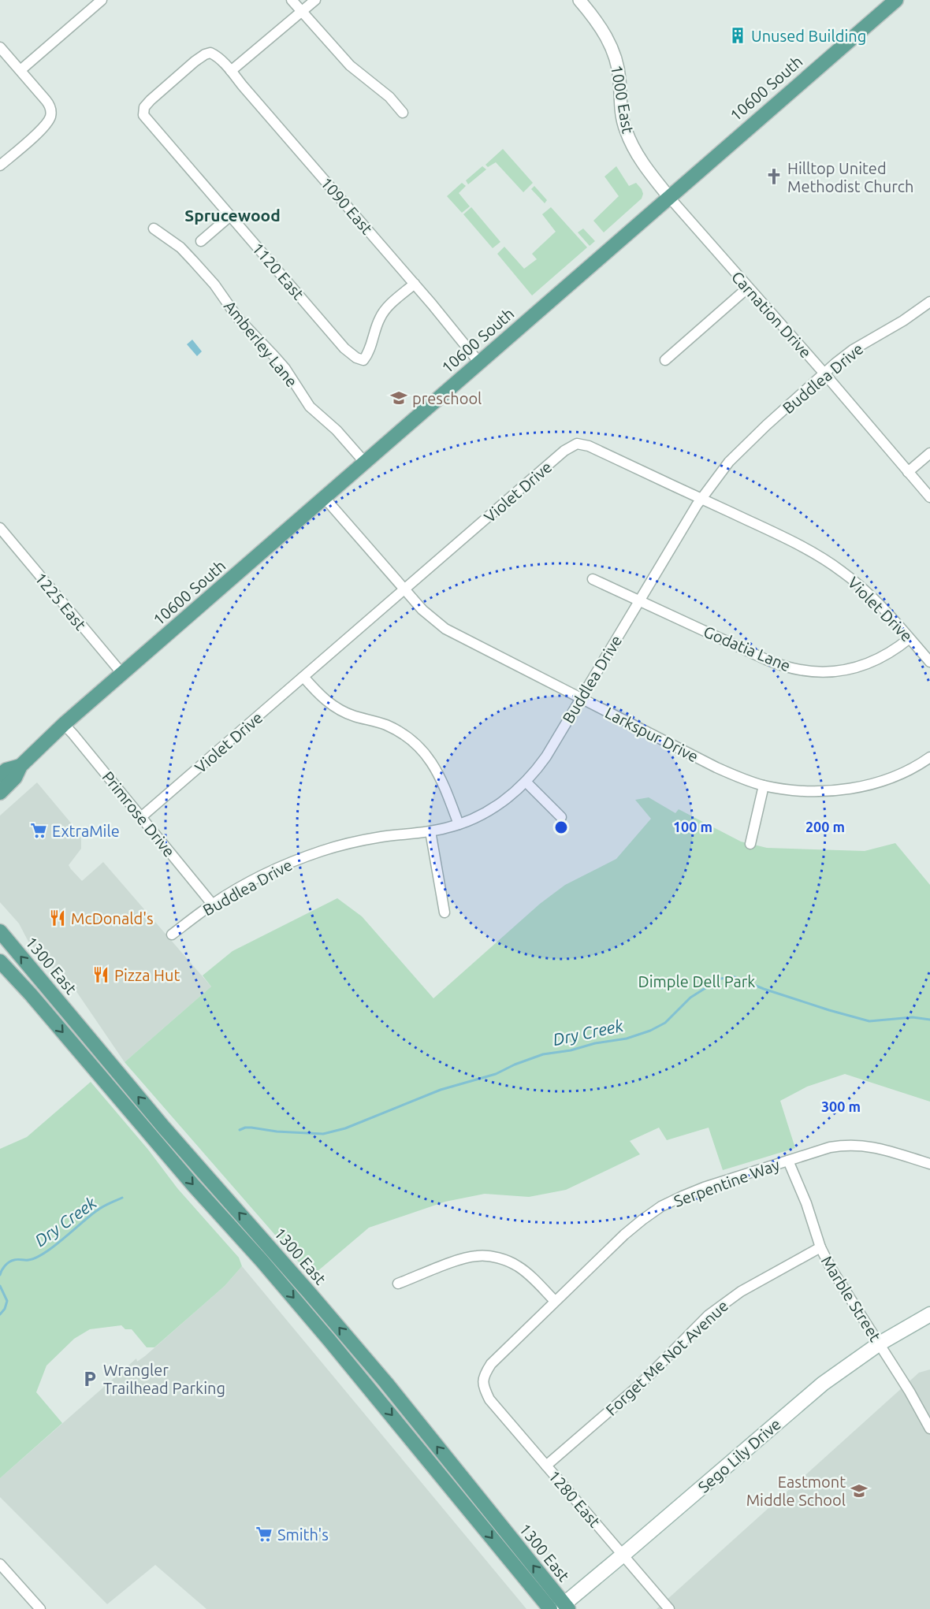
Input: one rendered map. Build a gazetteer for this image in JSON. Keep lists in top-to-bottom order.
{
  "streets": {
    "main road": ["10600 South", "1300 East", "Sego Lily Drive"],
    "street": [
      "1000 East",
      "1090 East",
      "1120 East",
      "Carnation Drive",
      "Amberley Lane",
      "Buddlea Drive",
      "Violet Drive",
      "1225 East",
      "Godatia Lane",
      "Larkspur Drive",
      "Primrose Drive",
      "Serpentine Way",
      "Marble Street",
      "Forget Me Not Avenue",
      "1280 East"
    ]
  },
  "crossings": [
    ["10600 South", "1000 East"],
    ["10600 South", "1090 East"],
    ["10600 South", "Carnation Drive"],
    ["10600 South", "Amberley Lane"],
    ["10600 South", "1225 East"],
    ["10600 South", "Larkspur Drive"],
    ["10600 South", "Primrose Drive"],
    ["1000 East", "Carnation Drive"],
    ["1090 East", "1120 East"],
    ["Carnation Drive", "Buddlea Drive"],
    ["Buddlea Drive", "Violet Drive"],
    ["Buddlea Drive", "Godatia Lane"],
    ["Buddlea Drive", "Larkspur Drive"],
    ["Buddlea Drive", "Primrose Drive"],
    ["Violet Drive", "Godatia Lane"],
    ["Violet Drive", "Larkspur Drive"],
    ["Violet Drive", "Primrose Drive"],
    ["1300 East", "Sego Lily Drive"],
    ["Serpentine Way", "Marble Street"],
    ["Serpentine Way", "1280 East"],
    ["Marble Street", "Forget Me Not Avenue"],
    ["Marble Street", "Sego Lily Drive"],
    ["Forget Me Not Avenue", "1280 East"],
    ["Sego Lily Drive", "1280 East"]
  ],
  "districts": ["Sprucewood"],
  "water": ["Dry Creek"],
  "parks": ["Dimple Dell Park"],
  "places": {
    "building": ["Unused Building"],
    "church": ["Hilltop United Methodist Church"],
    "school or university": ["preschool", "Eastmont Middle School"],
    "supermarket": ["ExtraMile", "Smith's"],
    "restaurant": ["McDonald's", "Pizza Hut"],
    "parking": ["Wrangler Trailhead Parking"]
  },
  "rings": ["100 m", "200 m", "300 m"]
}
